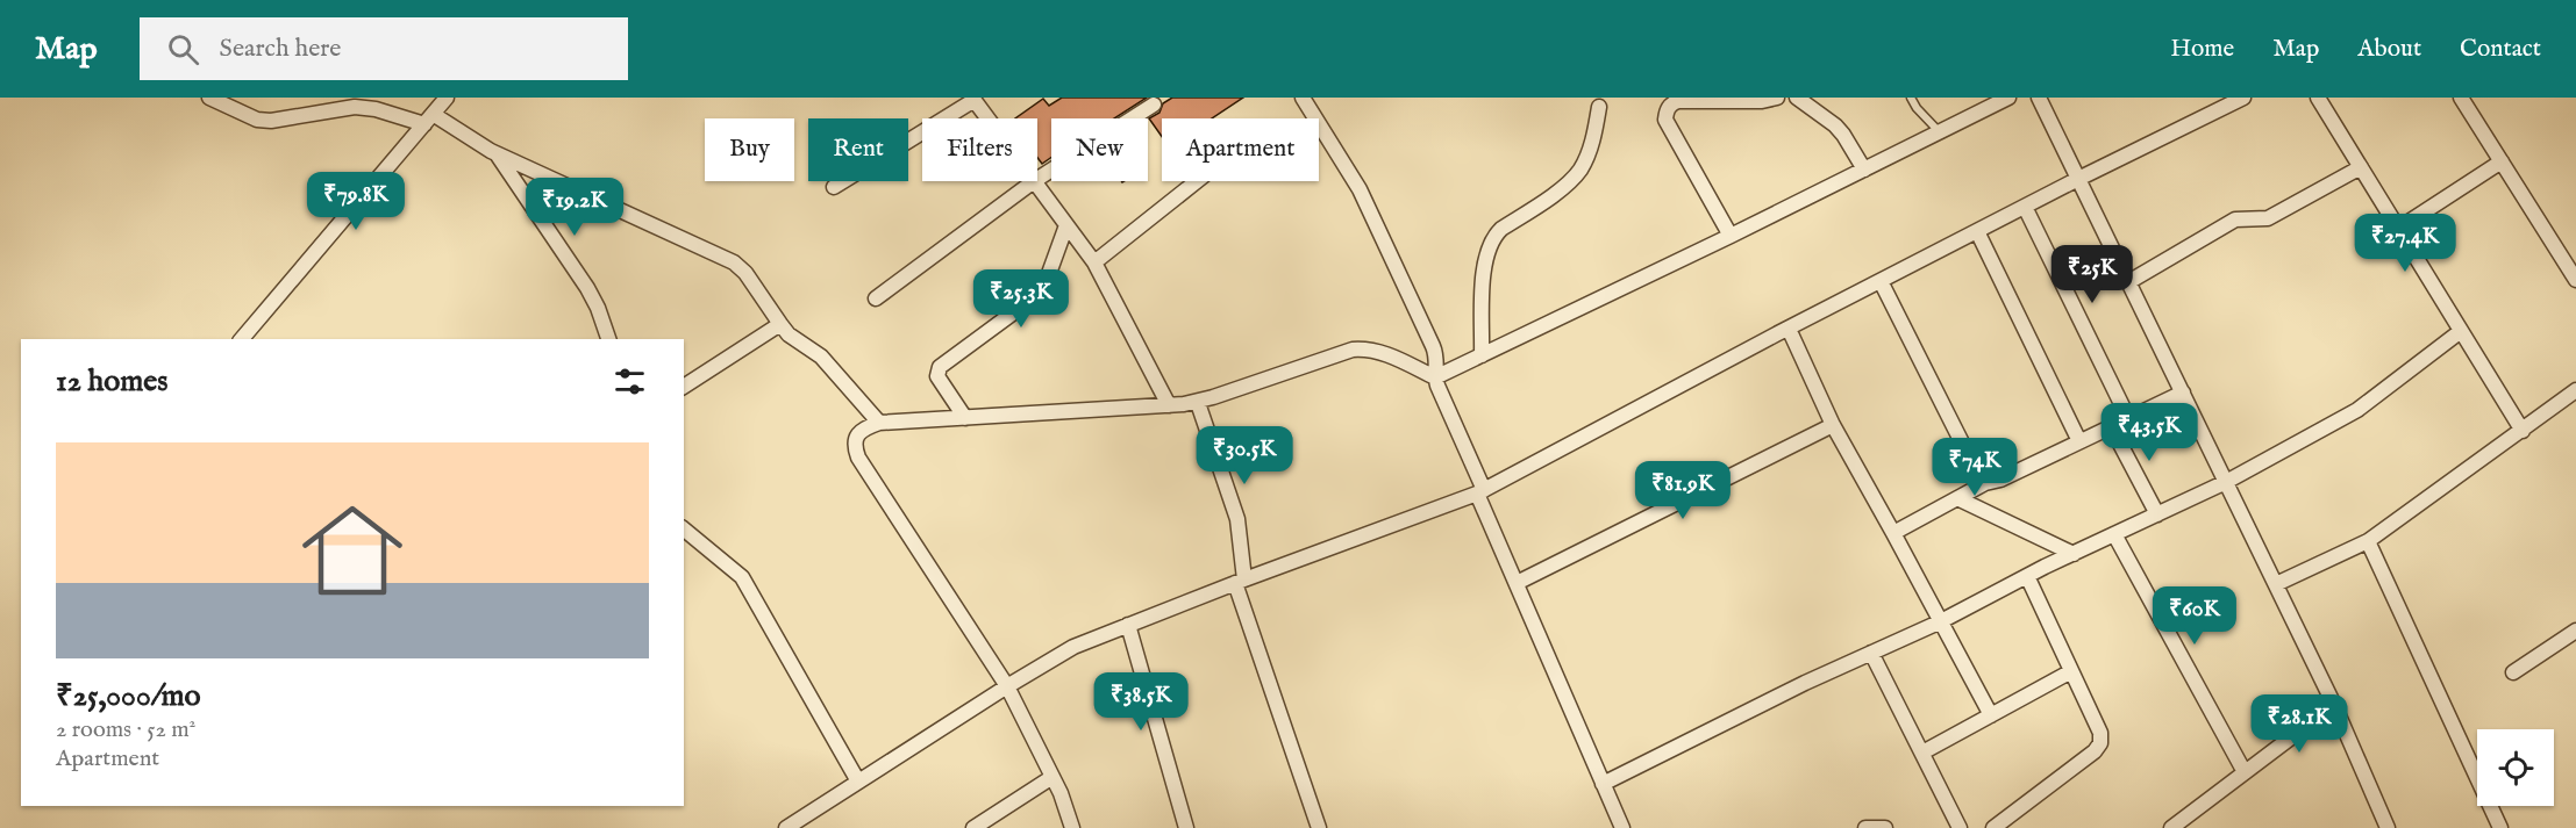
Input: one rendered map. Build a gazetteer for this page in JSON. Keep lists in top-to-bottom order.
{
  "page": {
    "header": "Map",
    "search": "Search here",
    "nav": [
      "Home",
      "Map",
      "About",
      "Contact"
    ],
    "chip": [
      "Buy",
      "Rent",
      "Filters",
      "New",
      "Apartment"
    ],
    "price": [
      "₹79.8K",
      "₹19.2K",
      "₹27.4K",
      "₹25K",
      "₹25.3K",
      "₹43.5K",
      "₹30.5K",
      "₹74K",
      "₹81.9K",
      "₹60K",
      "₹38.5K",
      "₹28.1K"
    ],
    "heading": "12 homes",
    "list": [
      {
        "name": "₹25,000/mo",
        "note": "2 rooms · 52 m² · Apartment"
      }
    ]
  }
}
